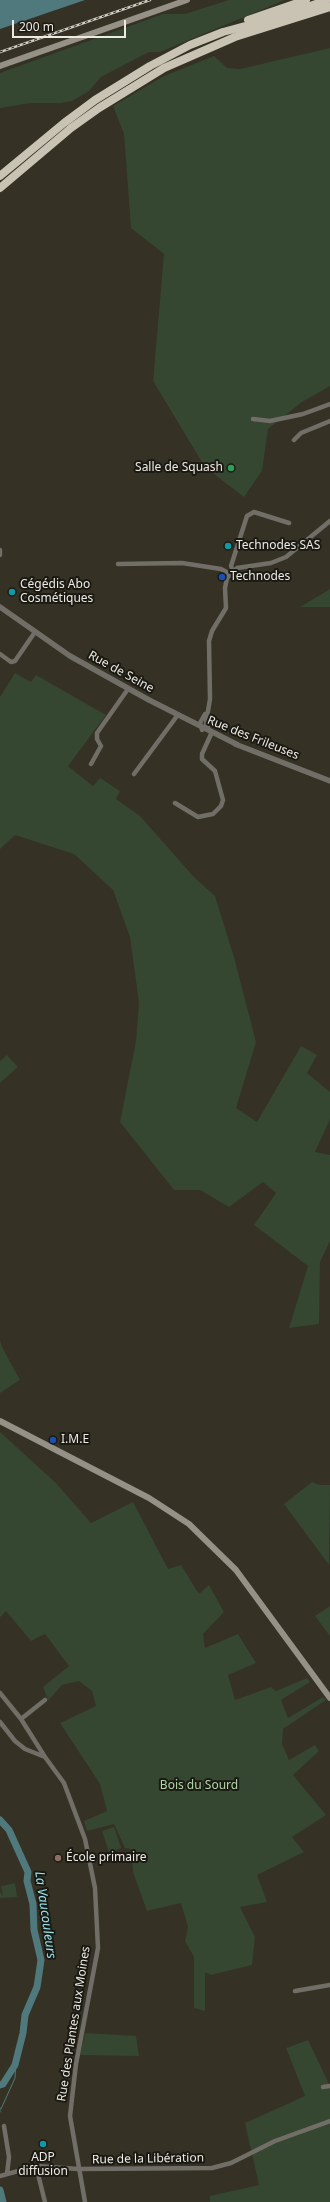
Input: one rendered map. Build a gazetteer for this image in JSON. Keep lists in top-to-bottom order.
{
  "streets": {
    "street": [
      "Rue de Seine",
      "Rue des Frileuses",
      "Rue des Plantes aux Moines",
      "Rue de la Libération"
    ]
  },
  "crossings": [
    ["Rue de Seine", "Rue des Frileuses"],
    ["Rue des Plantes aux Moines", "Rue de la Libération"]
  ],
  "water": ["La Vaucouleurs"],
  "parks": ["Bois du Sourd"],
  "places": [
    "Salle de Squash",
    "Technodes SAS",
    "Technodes",
    "Cégédis Abo Cosmétiques",
    "I.M.E",
    "École primaire",
    "ADP diffusion"
  ],
  "scale_bar": "200 m"
}
